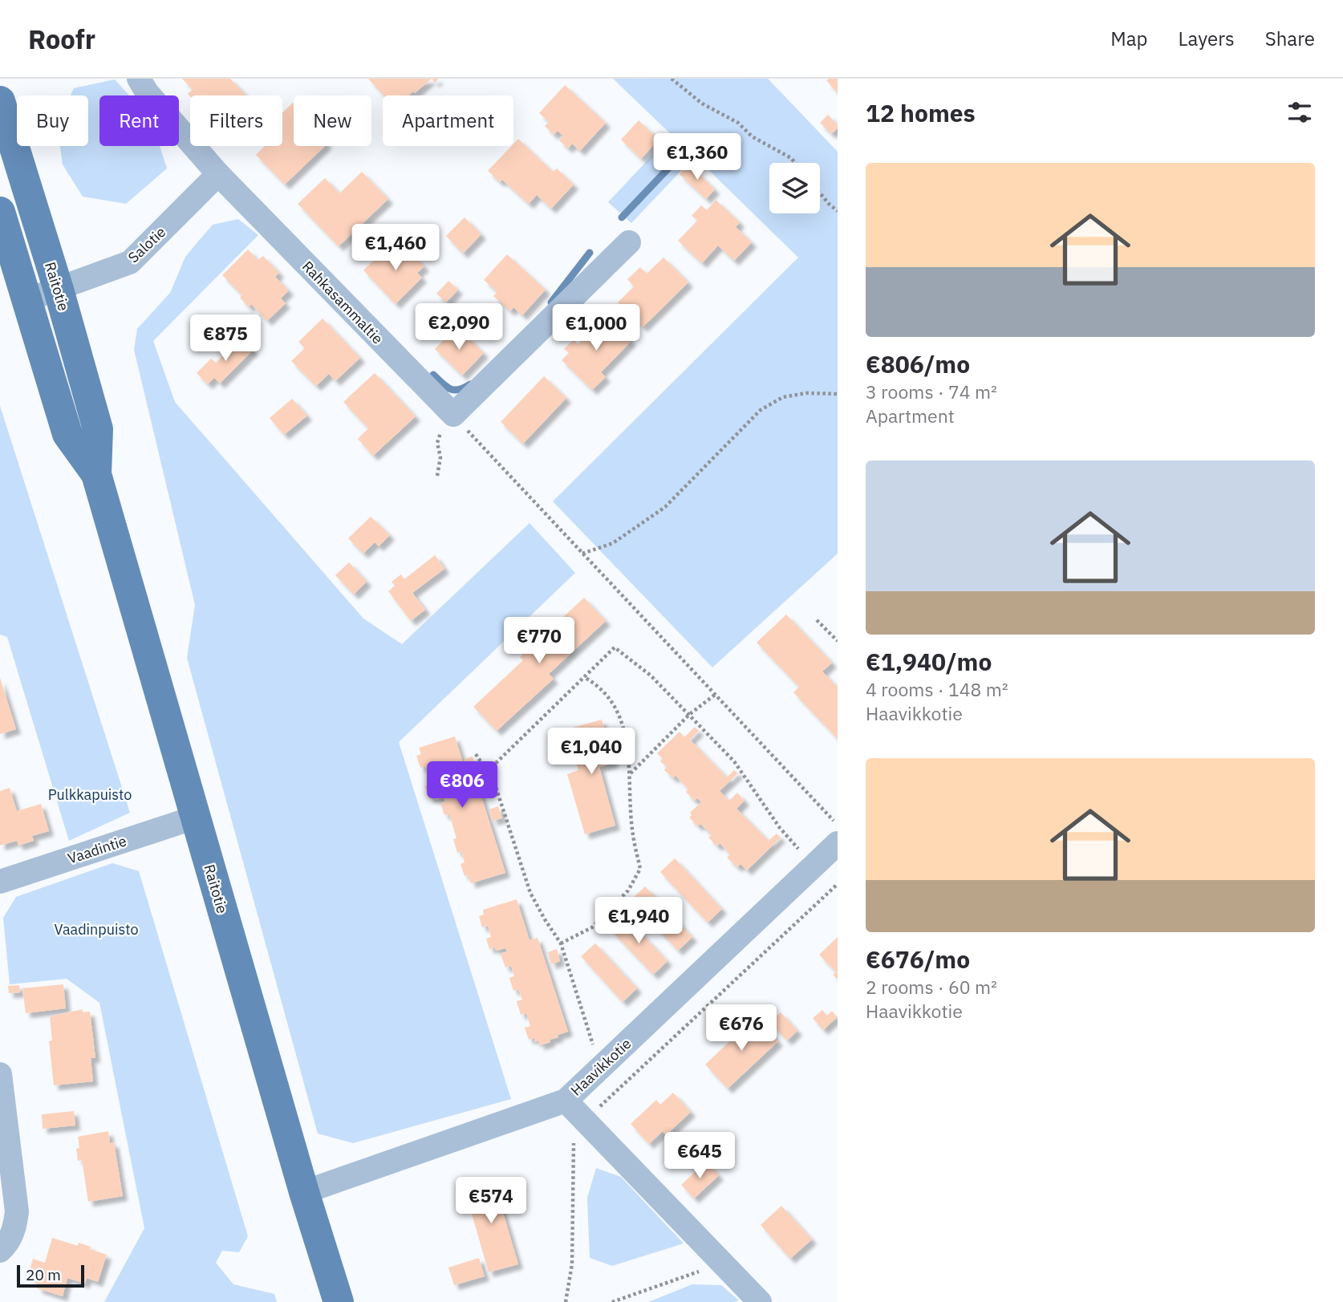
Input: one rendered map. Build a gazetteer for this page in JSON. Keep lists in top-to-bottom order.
{
  "streets": {
    "main road": ["Raitotie"],
    "street": [
      "Salotie",
      "Rahkasammaltie",
      "Vaadintie",
      "Haavikkotie"
    ]
  },
  "crossings": [
    ["Salotie", "Raitotie"],
    ["Salotie", "Rahkasammaltie"],
    ["Raitotie", "Vaadintie"],
    ["Raitotie", "Haavikkotie"]
  ],
  "parks": ["Pulkkapuisto", "Vaadinpuisto"],
  "scale_bar": "20 m",
  "page": {
    "header": "Roofr",
    "nav": ["Map", "Layers", "Share"],
    "heading": "12 homes",
    "chip": [
      "Buy",
      "Rent",
      "Filters",
      "New",
      "Apartment"
    ],
    "price": [
      "€1,360",
      "€1,460",
      "€2,090",
      "€1,000",
      "€875",
      "€770",
      "€1,040",
      "€806",
      "€1,940",
      "€676",
      "€645",
      "€574"
    ],
    "list": [
      {
        "name": "€806/mo",
        "note": "3 rooms · 74 m² · Apartment"
      },
      {
        "name": "€1,940/mo",
        "note": "4 rooms · 148 m² · Haavikkotie"
      },
      {
        "name": "€676/mo",
        "note": "2 rooms · 60 m² · Haavikkotie"
      }
    ],
    "scale": "20 m"
  }
}
